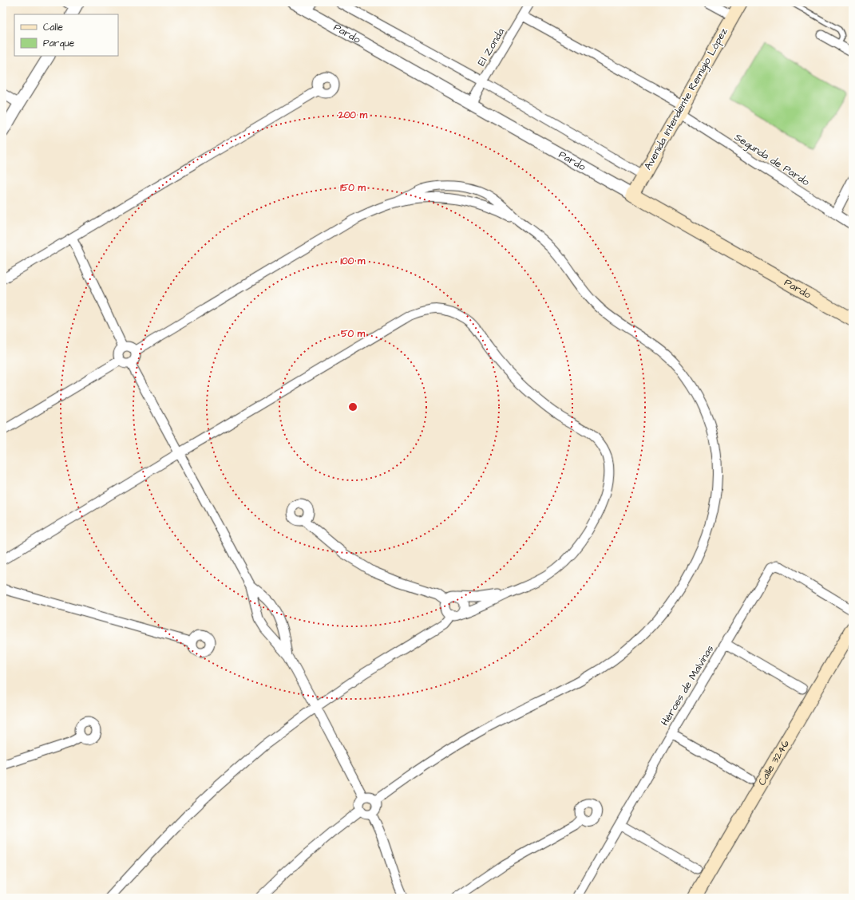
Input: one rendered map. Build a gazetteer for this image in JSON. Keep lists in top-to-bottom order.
{
  "streets": {
    "main road": ["Pardo", "Avenida Intendente Remigio López", "Calle 3246"],
    "street": ["El Zonda", "Segunda de Pardo", "Héroes de Malvinas"]
  },
  "crossings": [
    ["Pardo", "El Zonda"],
    ["Pardo", "Avenida Intendente Remigio López"],
    ["El Zonda", "Segunda de Pardo"],
    ["Avenida Intendente Remigio López", "Segunda de Pardo"]
  ],
  "legend": ["Calle", "Parque"],
  "rings": [
    "200 m",
    "150 m",
    "100 m",
    "50 m"
  ]
}
